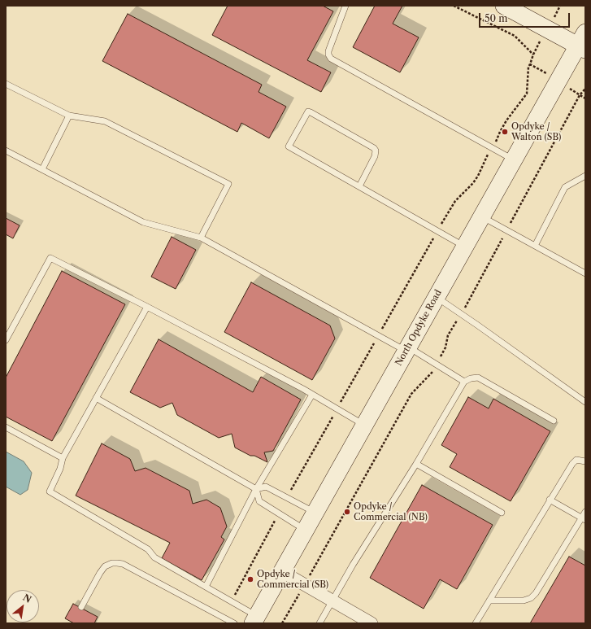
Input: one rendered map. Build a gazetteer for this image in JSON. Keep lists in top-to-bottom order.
{
  "streets": {
    "main road": ["North Opdyke Road"]
  },
  "places": ["Opdyke / Walton (SB)", "Opdyke / Commercial (NB)", "Opdyke / Commercial (SB)"],
  "scale_bar": "50 m",
  "north": "top right"
}
